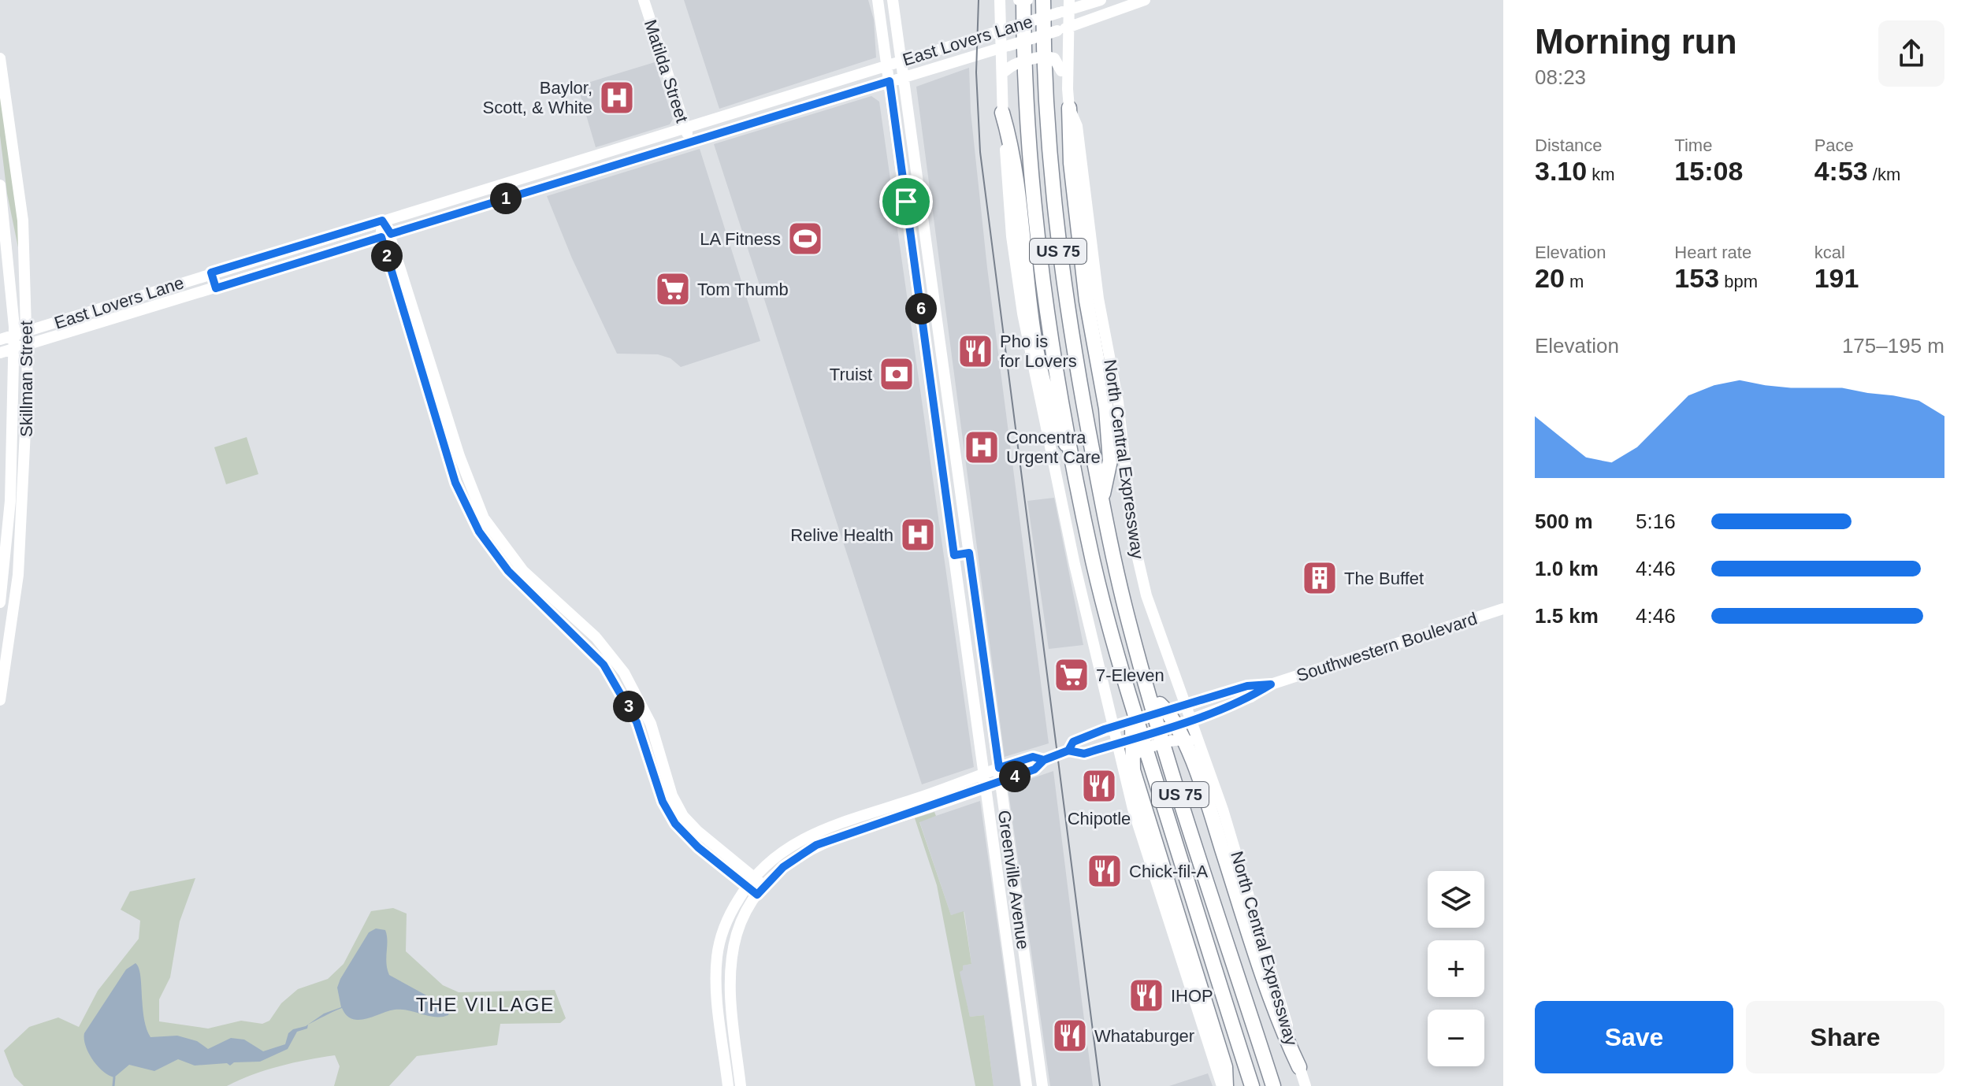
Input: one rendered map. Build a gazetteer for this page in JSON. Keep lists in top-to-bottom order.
{
  "streets": {
    "highway": ["US 75", "North Central Expressway"],
    "main road": [
      "East Lovers Lane",
      "Matilda Street",
      "Skillman Street",
      "Southwestern Boulevard",
      "Greenville Avenue"
    ]
  },
  "crossings": [
    ["East Lovers Lane", "Matilda Street"],
    ["East Lovers Lane", "Skillman Street"],
    ["East Lovers Lane", "North Central Expressway"],
    ["East Lovers Lane", "Greenville Avenue"],
    ["North Central Expressway", "Southwestern Boulevard"],
    ["Southwestern Boulevard", "Greenville Avenue"]
  ],
  "districts": ["THE VILLAGE"],
  "places": {
    "hospital": ["Baylor, Scott, & White", "Concentra Urgent Care", "Relive Health"],
    "sports": ["LA Fitness"],
    "supermarket": ["Tom Thumb", "7-Eleven"],
    "restaurant": [
      "Pho is for Lovers",
      "Chipotle",
      "Chick-fil-A",
      "IHOP",
      "Whataburger"
    ],
    "bank": ["Truist"],
    "building": ["The Buffet"]
  },
  "page": {
    "heading": ["Morning run", "08:23"],
    "stats": [
      ["Distance", "3.10 km"],
      ["Time", "15:08"],
      ["Pace", "4:53 /km"],
      ["Elevation", "20 m"],
      ["Heart rate", "153 bpm"],
      ["kcal", "191"]
    ],
    "pins": [
      "1",
      "2",
      "6",
      "3",
      "4"
    ],
    "chart": ["Elevation", "175–195 m"],
    "list": [
      {
        "name": "500 m",
        "note": "5:16"
      },
      {
        "name": "1.0 km",
        "note": "4:46"
      },
      {
        "name": "1.5 km",
        "note": "4:46"
      }
    ],
    "map_buttons": ["+", "−"],
    "buttons": ["Save", "Share"]
  }
}
